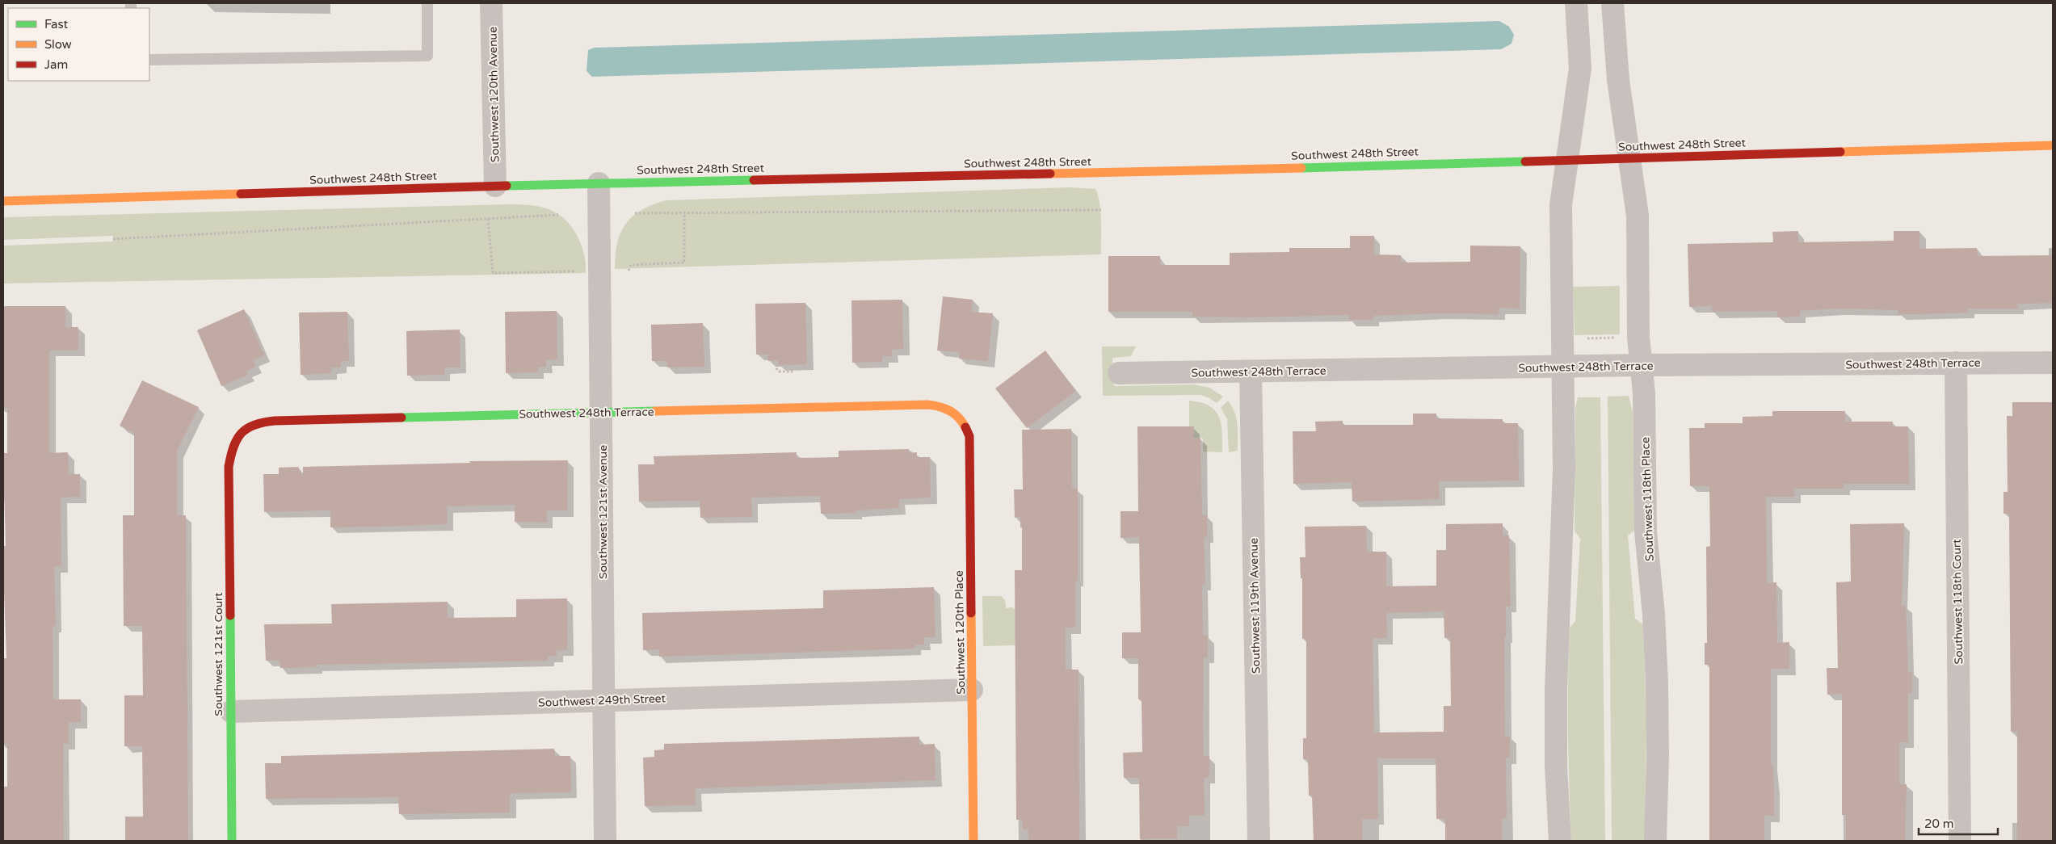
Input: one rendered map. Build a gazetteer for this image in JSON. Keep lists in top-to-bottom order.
{
  "streets": {
    "street": [
      "Southwest 120th Avenue",
      "Southwest 248th Street",
      "Southwest 248th Terrace",
      "Southwest 118th Place",
      "Southwest 121st Avenue",
      "Southwest 118th Court",
      "Southwest 119th Avenue",
      "Southwest 120th Place",
      "Southwest 121st Court",
      "Southwest 249th Street"
    ]
  },
  "crossings": [
    ["Southwest 120th Avenue", "Southwest 248th Street"],
    ["Southwest 248th Street", "Southwest 118th Place"],
    ["Southwest 248th Street", "Southwest 121st Avenue"],
    ["Southwest 248th Terrace", "Southwest 118th Place"],
    ["Southwest 248th Terrace", "Southwest 121st Avenue"],
    ["Southwest 248th Terrace", "Southwest 118th Court"],
    ["Southwest 248th Terrace", "Southwest 119th Avenue"],
    ["Southwest 248th Terrace", "Southwest 120th Place"],
    ["Southwest 248th Terrace", "Southwest 121st Court"],
    ["Southwest 121st Avenue", "Southwest 249th Street"],
    ["Southwest 120th Place", "Southwest 249th Street"],
    ["Southwest 121st Court", "Southwest 249th Street"]
  ],
  "legend": ["Fast", "Slow", "Jam"],
  "scale_bar": "20 m"
}
